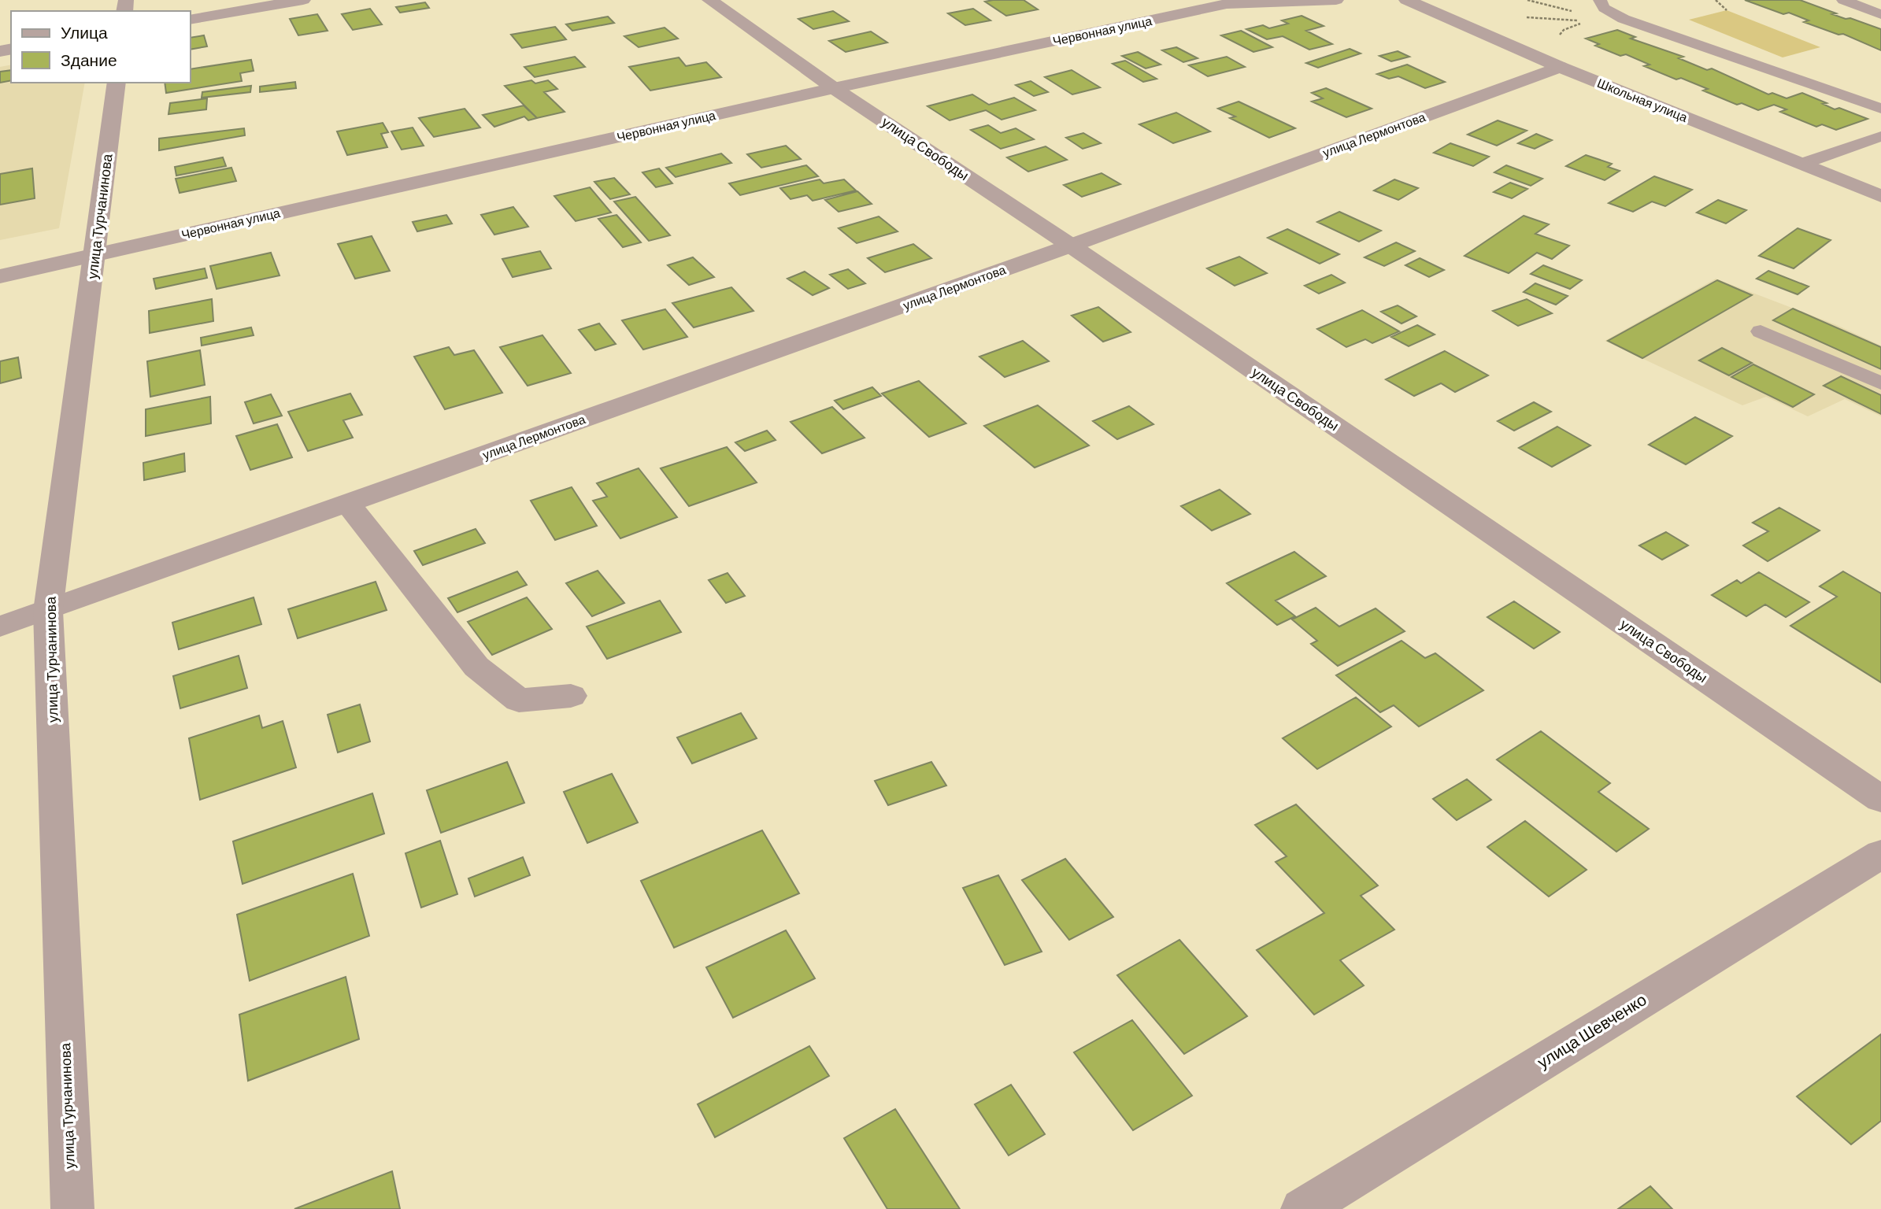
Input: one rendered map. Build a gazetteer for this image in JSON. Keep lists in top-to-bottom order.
{
  "streets": {
    "street": [
      "Червонная улица",
      "Школьная улица",
      "улица Лермонтова",
      "улица Свободы",
      "улица Турчанинова",
      "улица Шевченко"
    ]
  },
  "crossings": [
    ["Червонная улица", "улица Свободы"],
    ["Червонная улица", "улица Турчанинова"],
    ["Школьная улица", "улица Лермонтова"],
    ["улица Лермонтова", "улица Свободы"],
    ["улица Лермонтова", "улица Турчанинова"]
  ],
  "legend": ["Улица", "Здание"]
}
